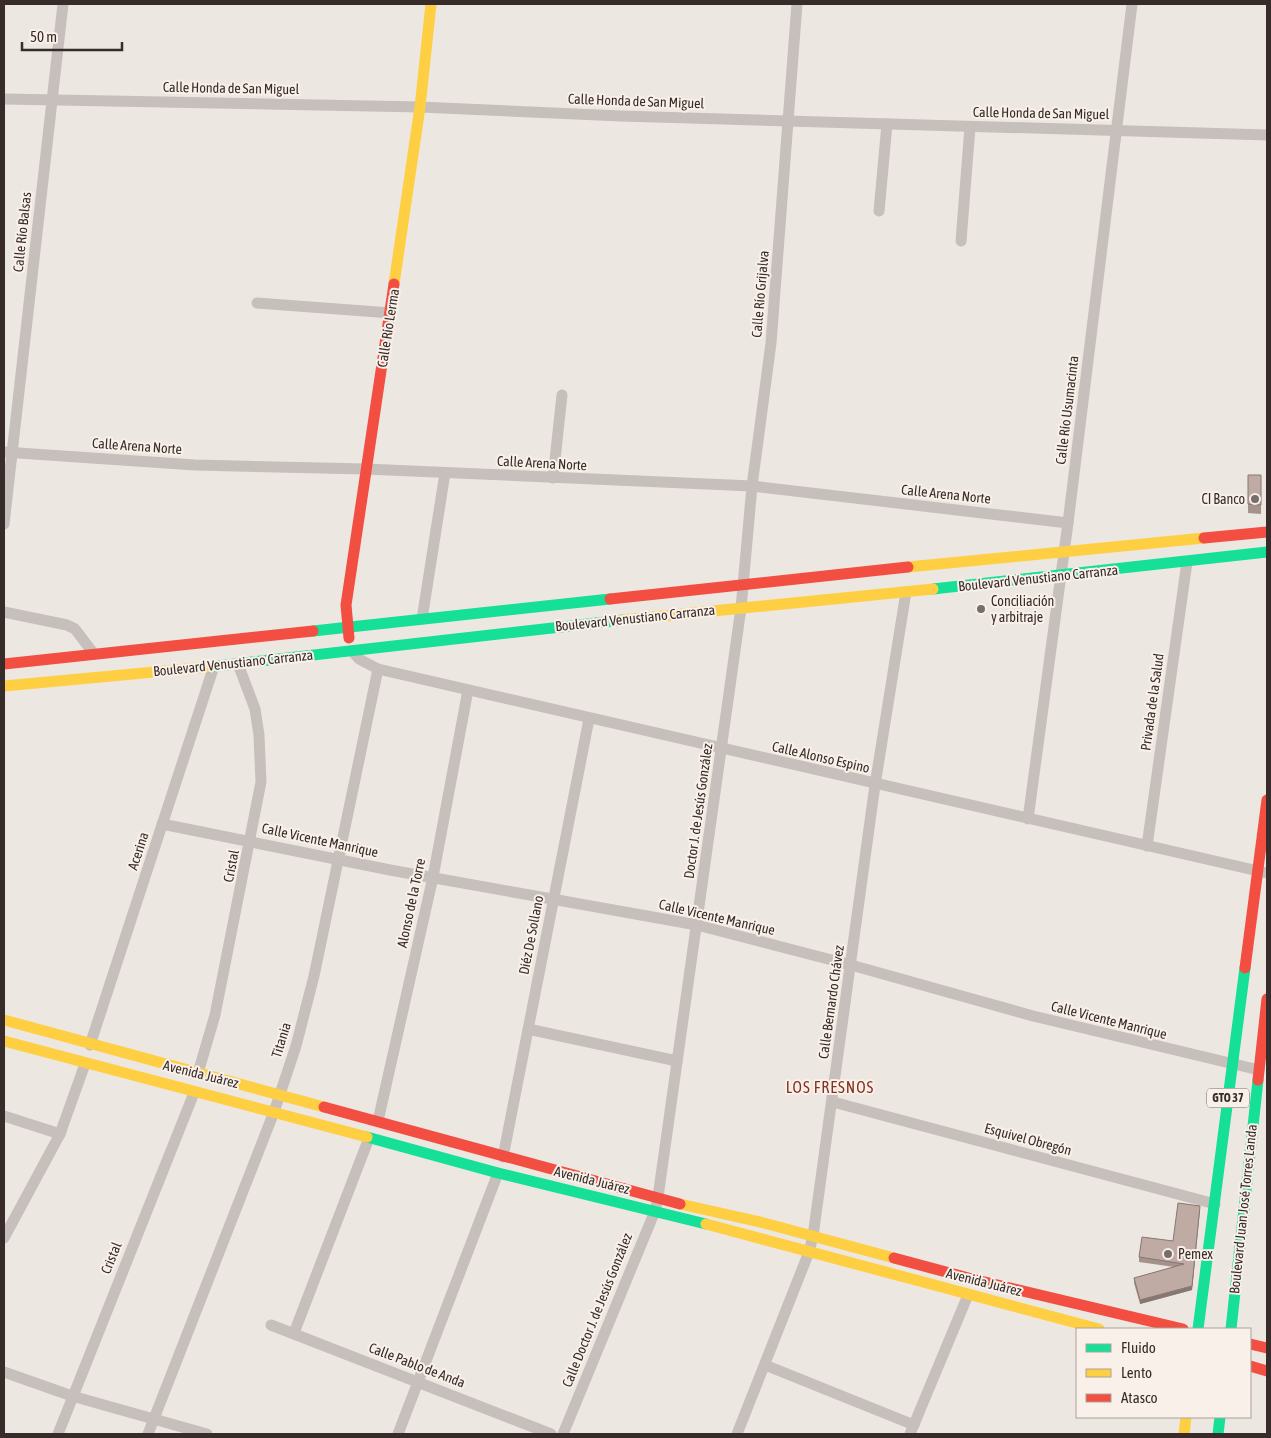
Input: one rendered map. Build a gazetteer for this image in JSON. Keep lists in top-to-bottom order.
{
  "streets": {
    "main road": [
      "Calle Río Lerma",
      "Boulevard Venustiano Carranza",
      "Avenida Juárez",
      "GTO 37",
      "Boulevard Juan José Torres Landa"
    ],
    "street": [
      "Calle Honda de San Miguel",
      "Calle Río Balsas",
      "Calle Río Grijalva",
      "Calle Río Usumacinta",
      "Calle Arena Norte",
      "Privada de la Salud",
      "Calle Alonso Espino",
      "Doctor J. de Jesús González",
      "Calle Vicente Manrique",
      "Acerina",
      "Cristal",
      "Alonso de la Torre",
      "Diéz De Sollano",
      "Calle Bernardo Chávez",
      "Titania",
      "Esquivel Obregón",
      "Calle Doctor J. de Jesús González",
      "Calle Pablo de Anda"
    ]
  },
  "crossings": [
    ["Calle Honda de San Miguel", "Calle Río Balsas"],
    ["Calle Honda de San Miguel", "Calle Río Grijalva"],
    ["Calle Honda de San Miguel", "Calle Río Lerma"],
    ["Calle Honda de San Miguel", "Calle Río Usumacinta"],
    ["Calle Río Balsas", "Calle Arena Norte"],
    ["Calle Río Grijalva", "Calle Arena Norte"],
    ["Calle Río Grijalva", "Boulevard Venustiano Carranza"],
    ["Calle Río Grijalva", "Doctor J. de Jesús González"],
    ["Calle Río Lerma", "Calle Arena Norte"],
    ["Calle Río Lerma", "Boulevard Venustiano Carranza"],
    ["Calle Río Usumacinta", "Calle Arena Norte"],
    ["Calle Río Usumacinta", "Boulevard Venustiano Carranza"],
    ["Calle Río Usumacinta", "Calle Alonso Espino"],
    ["Boulevard Venustiano Carranza", "Privada de la Salud"],
    ["Boulevard Venustiano Carranza", "Doctor J. de Jesús González"],
    ["Boulevard Venustiano Carranza", "Acerina"],
    ["Boulevard Venustiano Carranza", "Cristal"],
    ["Boulevard Venustiano Carranza", "Calle Bernardo Chávez"],
    ["Privada de la Salud", "Calle Alonso Espino"],
    ["Calle Alonso Espino", "Doctor J. de Jesús González"],
    ["Calle Alonso Espino", "Alonso de la Torre"],
    ["Calle Alonso Espino", "Diéz De Sollano"],
    ["Calle Alonso Espino", "Calle Bernardo Chávez"],
    ["Calle Alonso Espino", "Titania"],
    ["Calle Alonso Espino", "Boulevard Juan José Torres Landa"],
    ["Doctor J. de Jesús González", "Calle Vicente Manrique"],
    ["Doctor J. de Jesús González", "Avenida Juárez"],
    ["Doctor J. de Jesús González", "Calle Doctor J. de Jesús González"],
    ["Calle Vicente Manrique", "Acerina"],
    ["Calle Vicente Manrique", "Cristal"],
    ["Calle Vicente Manrique", "Alonso de la Torre"],
    ["Calle Vicente Manrique", "Diéz De Sollano"],
    ["Calle Vicente Manrique", "Calle Bernardo Chávez"],
    ["Calle Vicente Manrique", "Titania"],
    ["Calle Vicente Manrique", "Boulevard Juan José Torres Landa"],
    ["Acerina", "Avenida Juárez"],
    ["Cristal", "Avenida Juárez"],
    ["Alonso de la Torre", "Avenida Juárez"],
    ["Diéz De Sollano", "Avenida Juárez"],
    ["Calle Bernardo Chávez", "Avenida Juárez"],
    ["Calle Bernardo Chávez", "Esquivel Obregón"],
    ["Titania", "Avenida Juárez"],
    ["Avenida Juárez", "Calle Doctor J. de Jesús González"],
    ["Esquivel Obregón", "Boulevard Juan José Torres Landa"]
  ],
  "districts": ["LOS FRESNOS"],
  "places": ["CI Banco", "Conciliación y arbitraje", "Pemex"],
  "legend": ["Fluido", "Lento", "Atasco"],
  "scale_bar": "50 m"
}
